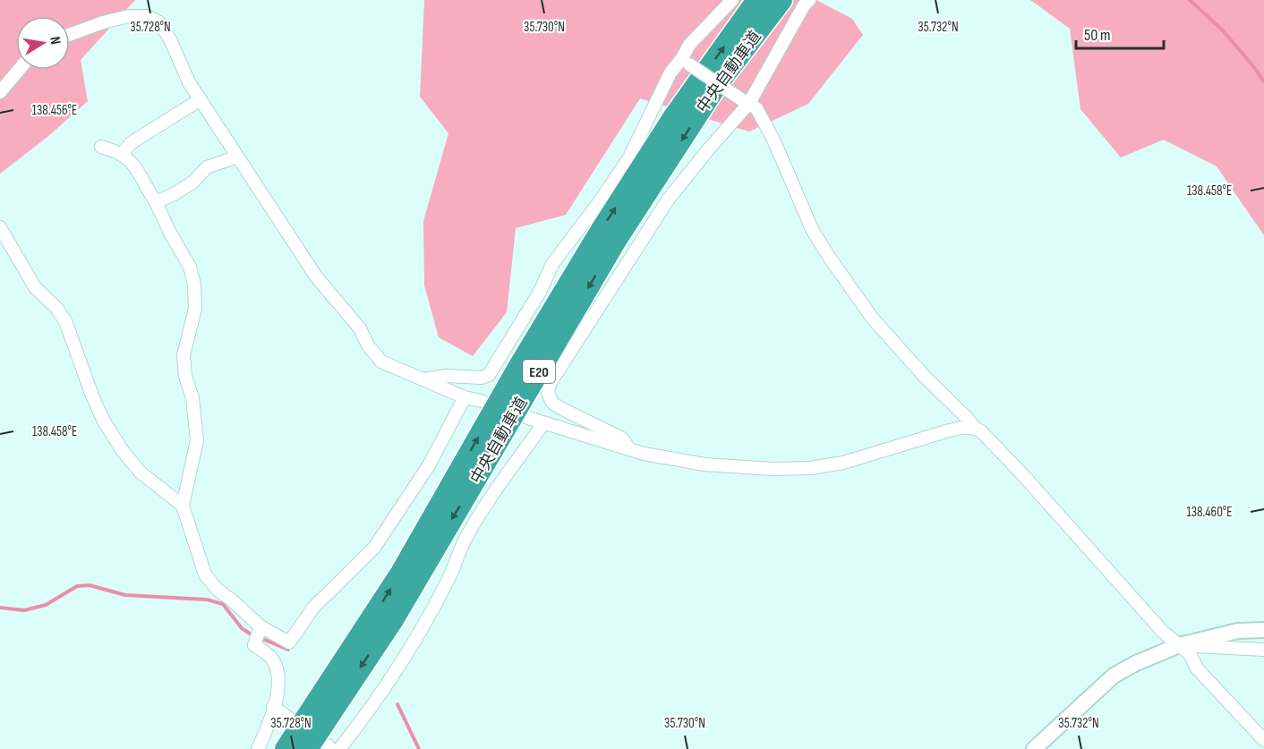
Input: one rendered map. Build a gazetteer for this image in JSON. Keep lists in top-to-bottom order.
{
  "streets": {
    "highway": ["中央自動車道", "E20"]
  },
  "scale_bar": "50 m",
  "north": "right",
  "coordinates": [
    "35.728°N",
    "35.732°N",
    "35.730°N",
    "138.456°E",
    "138.458°E",
    "138.460°E"
  ]
}
